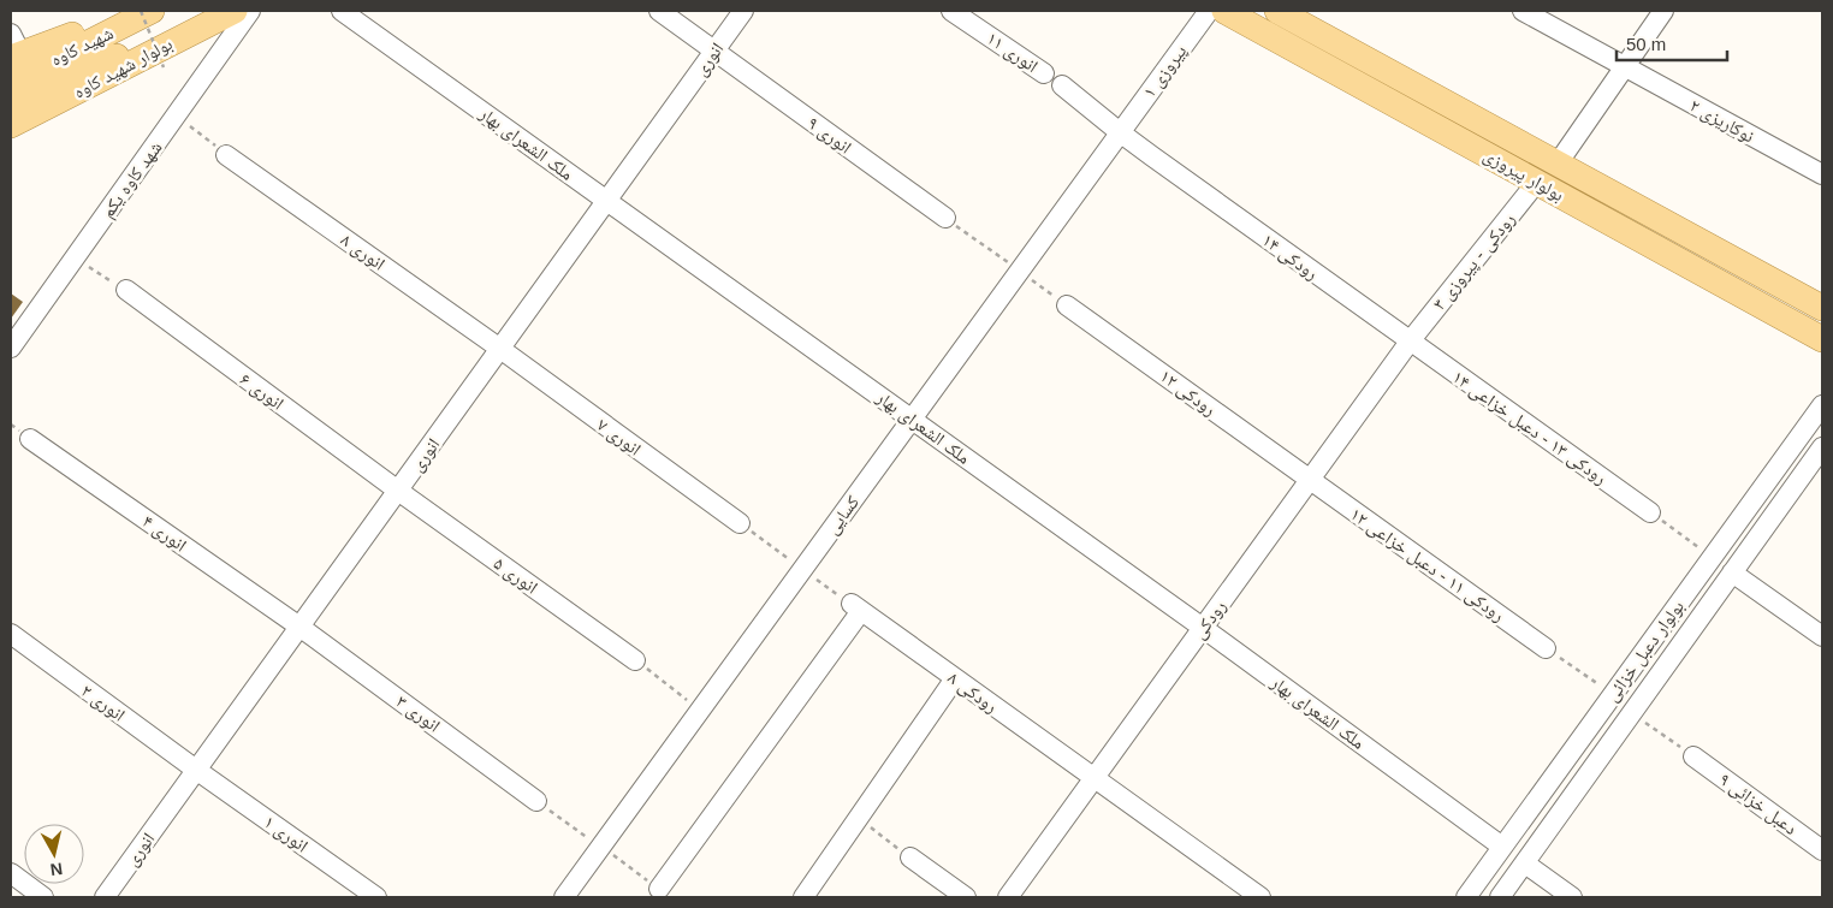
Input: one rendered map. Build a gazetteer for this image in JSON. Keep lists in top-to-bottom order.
{
  "streets": {
    "main road": ["شهید کاوه", "بولوار شهید کاوه", "بولوار پیروزی"],
    "street": [
      "انوری ۱۱",
      "انوری",
      "پیروزی ۱",
      "نوکاریزی ۲",
      "انوری ۹",
      "ملک الشعرای بهار",
      "شهد کاوه یکم",
      "انوری ۸",
      "رودکی ۱۴",
      "رودکی - پیروزی ۳",
      "انوری ۶",
      "رودکی ۱۲",
      "رودکی ۱۳ - دعبل خزاعی ۱۴",
      "انوری ۷",
      "کسایی",
      "انوری ۴",
      "رودکی ۱۱ - دعبل خزاعی ۱۲",
      "انوری ۵",
      "رودکی",
      "بولوار دعبل خزائی",
      "رودکی ۸",
      "انوری ۲",
      "انوری ۳",
      "دعبل خزائی ۹",
      "انوری ۱"
    ]
  },
  "crossings": [
    ["شهید کاوه", "بولوار شهید کاوه"],
    ["انوری", "انوری ۹"],
    ["انوری", "ملک الشعرای بهار"],
    ["انوری", "انوری ۸"],
    ["انوری", "انوری ۶"],
    ["انوری", "انوری ۷"],
    ["انوری", "انوری ۴"],
    ["انوری", "انوری ۵"],
    ["انوری", "انوری ۲"],
    ["انوری", "انوری ۳"],
    ["انوری", "انوری ۱"],
    ["پیروزی ۱", "رودکی ۱۴"],
    ["پیروزی ۱", "کسایی"],
    ["ملک الشعرای بهار", "کسایی"],
    ["ملک الشعرای بهار", "رودکی"],
    ["ملک الشعرای بهار", "بولوار دعبل خزائی"],
    ["بولوار پیروزی", "رودکی - پیروزی ۳"],
    ["انوری ۸", "انوری ۷"],
    ["رودکی ۱۴", "رودکی - پیروزی ۳"],
    ["رودکی ۱۴", "رودکی ۱۳ - دعبل خزاعی ۱۴"],
    ["رودکی ۱۴", "کسایی"],
    ["رودکی ۱۴", "رودکی"],
    ["رودکی - پیروزی ۳", "رودکی ۱۳ - دعبل خزاعی ۱۴"],
    ["رودکی - پیروزی ۳", "رودکی"],
    ["انوری ۶", "انوری ۵"],
    ["رودکی ۱۲", "رودکی ۱۱ - دعبل خزاعی ۱۲"],
    ["رودکی ۱۲", "رودکی"],
    ["رودکی ۱۳ - دعبل خزاعی ۱۴", "رودکی"],
    ["انوری ۴", "انوری ۳"],
    ["رودکی ۱۱ - دعبل خزاعی ۱۲", "رودکی"],
    ["رودکی", "رودکی ۸"],
    ["انوری ۲", "انوری ۱"]
  ],
  "scale_bar": "50 m",
  "north": "bottom"
}
